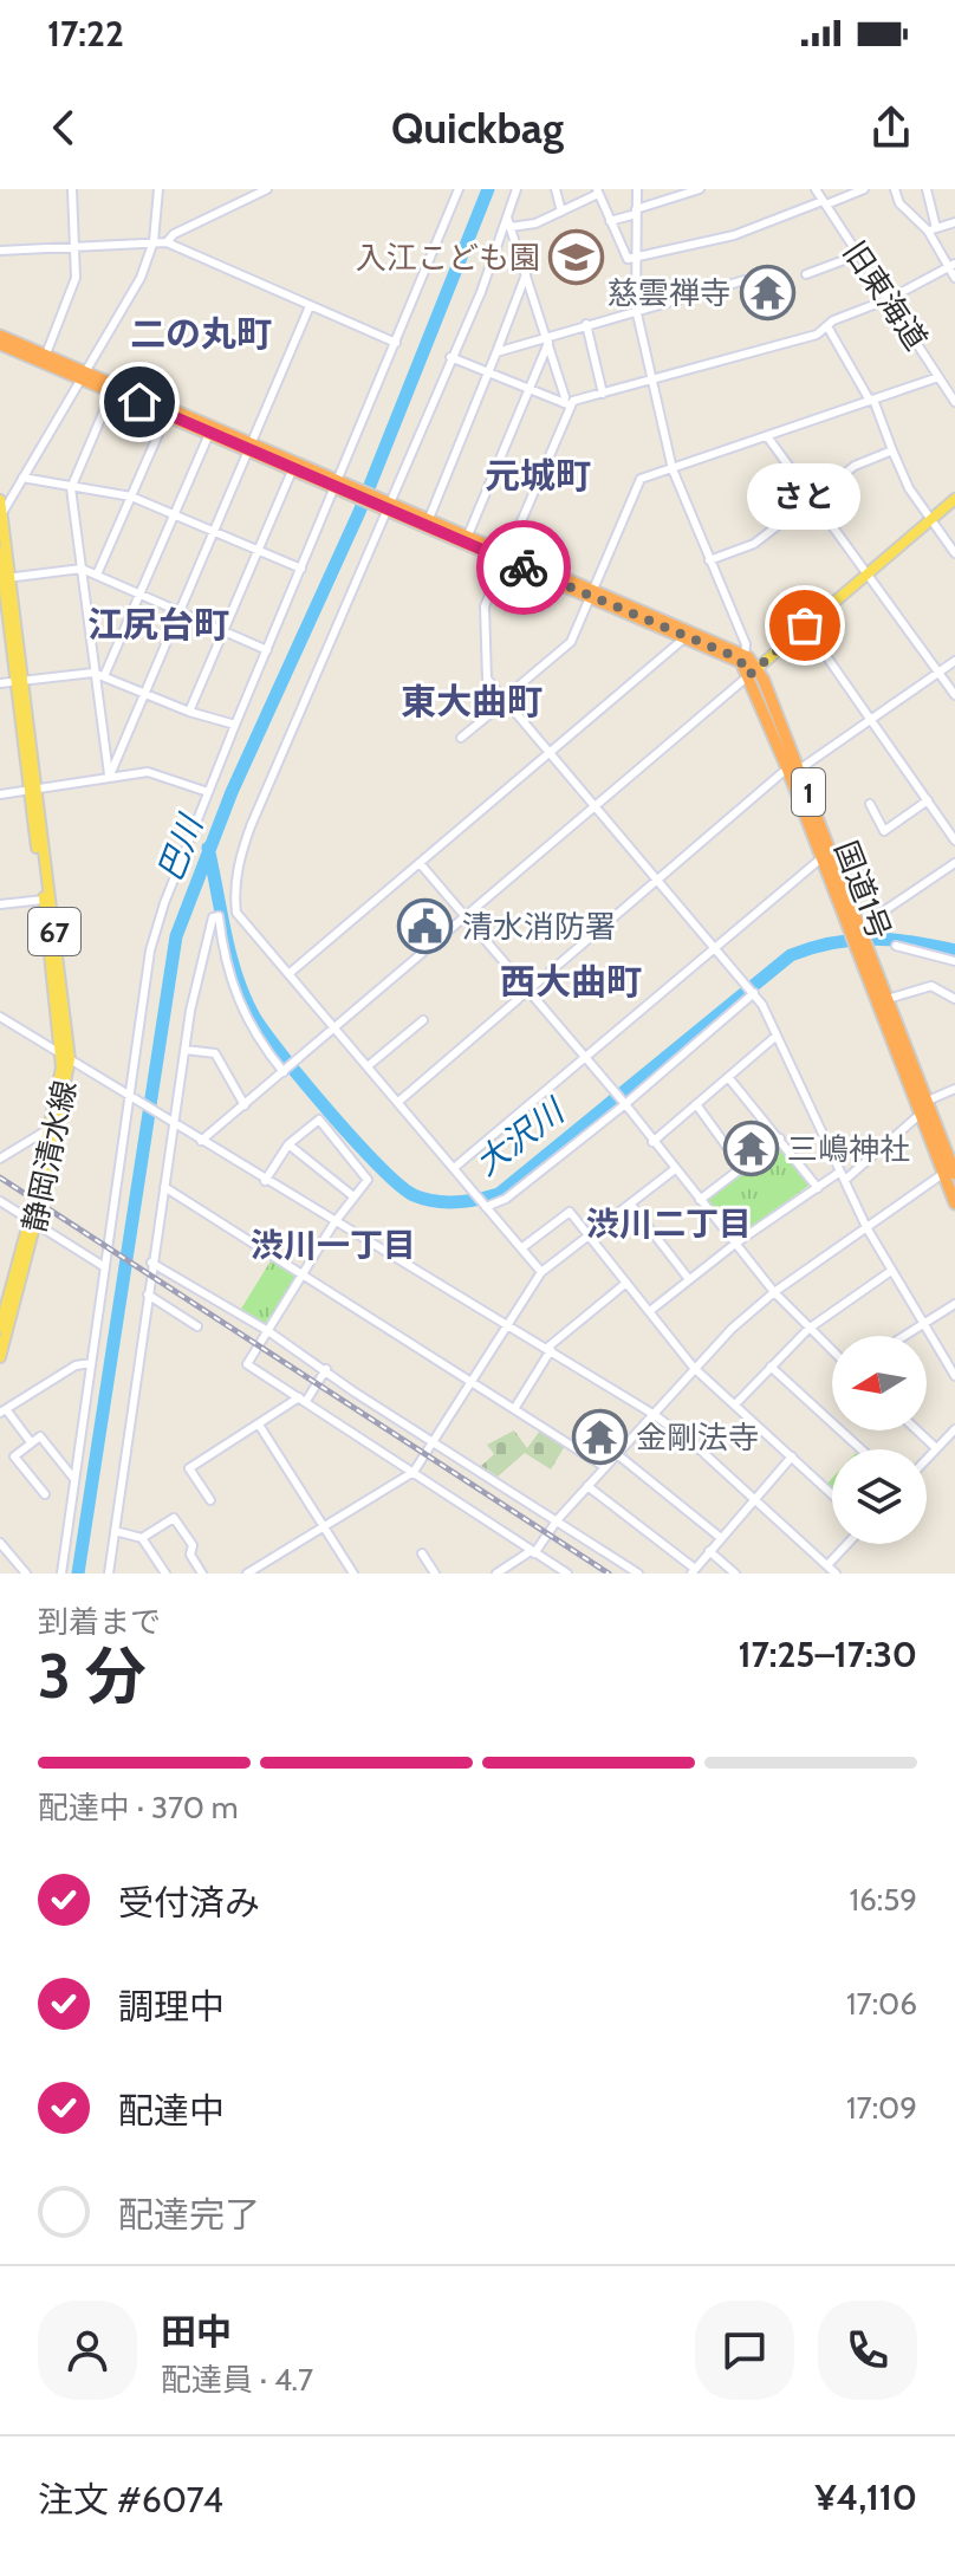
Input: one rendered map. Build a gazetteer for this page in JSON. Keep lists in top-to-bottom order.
{
  "streets": {
    "highway": ["1", "国道1号"],
    "main road": ["67", "静岡清水線"],
    "street": ["旧東海道"]
  },
  "districts": [
    "二の丸町",
    "元城町",
    "江尻台町",
    "東大曲町",
    "西大曲町",
    "渋川二丁目",
    "渋川一丁目"
  ],
  "water": ["巴川", "大沢川"],
  "places": {
    "school or university": ["入江こども園"],
    "temple": ["慈雲禅寺", "三嶋神社", "金剛法寺"],
    "other": ["さと"],
    "public building": ["清水消防署"]
  },
  "north": "left",
  "page": {
    "status": "17:22",
    "header": "Quickbag",
    "bubble": "さと",
    "heading": ["3 分", "到着まで", "17:25–17:30"],
    "panel": [
      "田中",
      "配達員 · 4.7",
      "注文 #6074",
      "¥4,110"
    ],
    "bar": "配達中 · 370 m",
    "list": [
      ["受付済み", "16:59"],
      ["調理中", "17:06"],
      ["配達中", "17:09"],
      "配達完了"
    ]
  }
}
